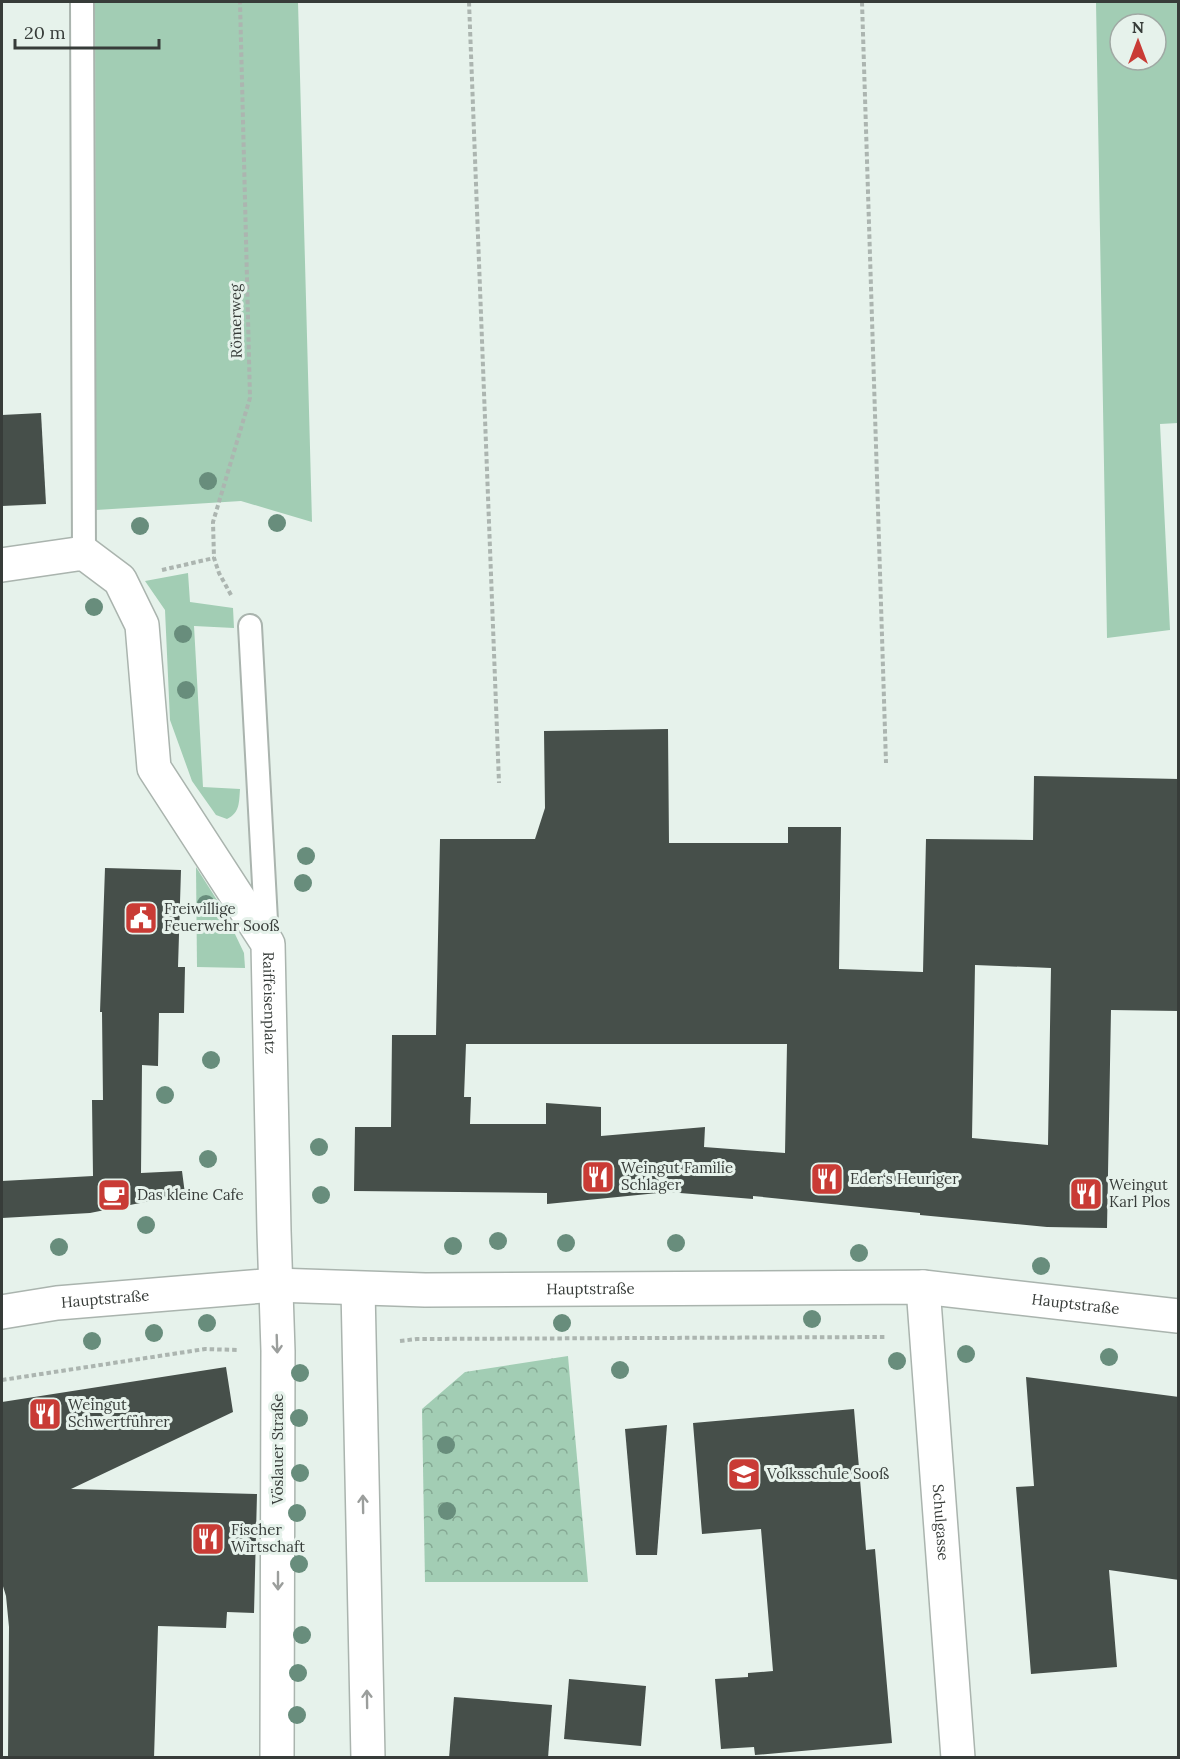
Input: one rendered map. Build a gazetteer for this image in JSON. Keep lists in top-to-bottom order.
{
  "streets": {
    "street": [
      "Raiffeisenplatz",
      "Hauptstraße",
      "Vöslauer Straße",
      "Schulgasse"
    ],
    "path": ["Römerweg"]
  },
  "crossings": [
    ["Raiffeisenplatz", "Hauptstraße"],
    ["Raiffeisenplatz", "Vöslauer Straße"],
    ["Hauptstraße", "Vöslauer Straße"],
    ["Hauptstraße", "Schulgasse"]
  ],
  "places": {
    "public building": ["Freiwillige Feuerwehr Sooß"],
    "restaurant": [
      "Weingut Familie Schlager",
      "Eder‘s Heuriger",
      "Weingut Karl Plos",
      "Weingut Schwertführer",
      "Fischer Wirtschaft"
    ],
    "cafe": ["Das kleine Cafe"],
    "school or university": ["Volksschule Sooß"]
  },
  "scale_bar": "20 m",
  "north": "top"
}
